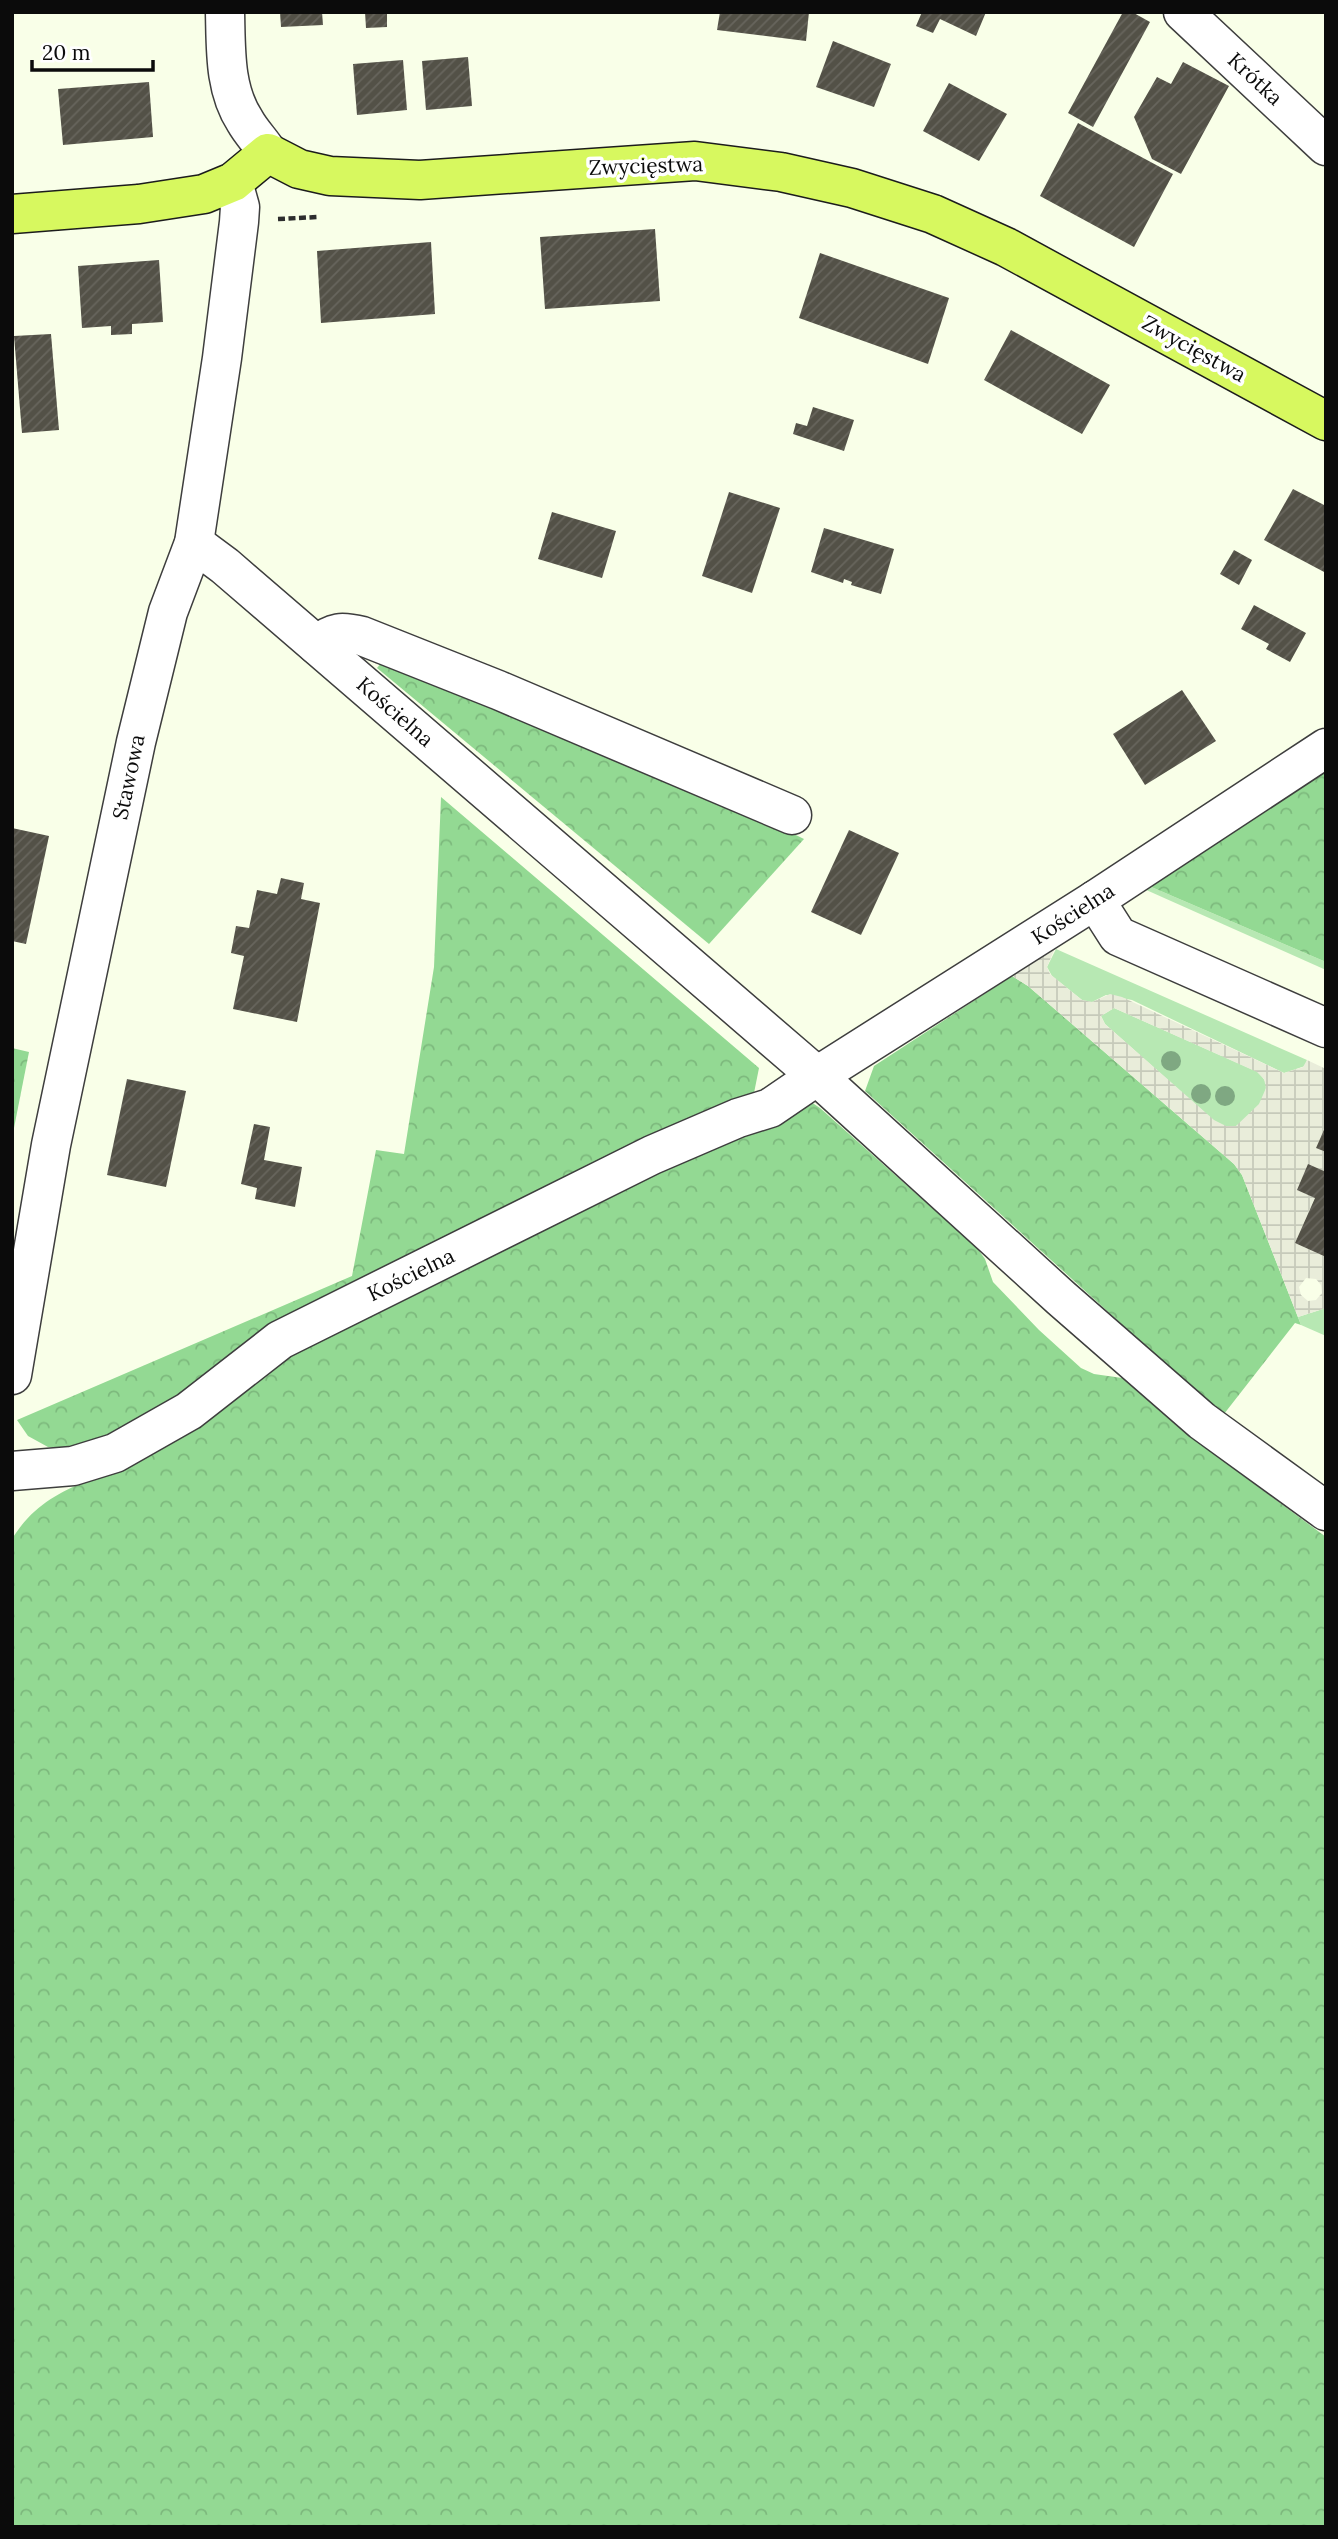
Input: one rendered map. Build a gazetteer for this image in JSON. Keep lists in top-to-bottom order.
{
  "streets": {
    "main road": ["Zwycięstwa"],
    "street": ["Krótka", "Kościelna", "Stawowa"]
  },
  "crossings": [
    ["Kościelna", "Stawowa"]
  ],
  "scale_bar": "20 m"
}
